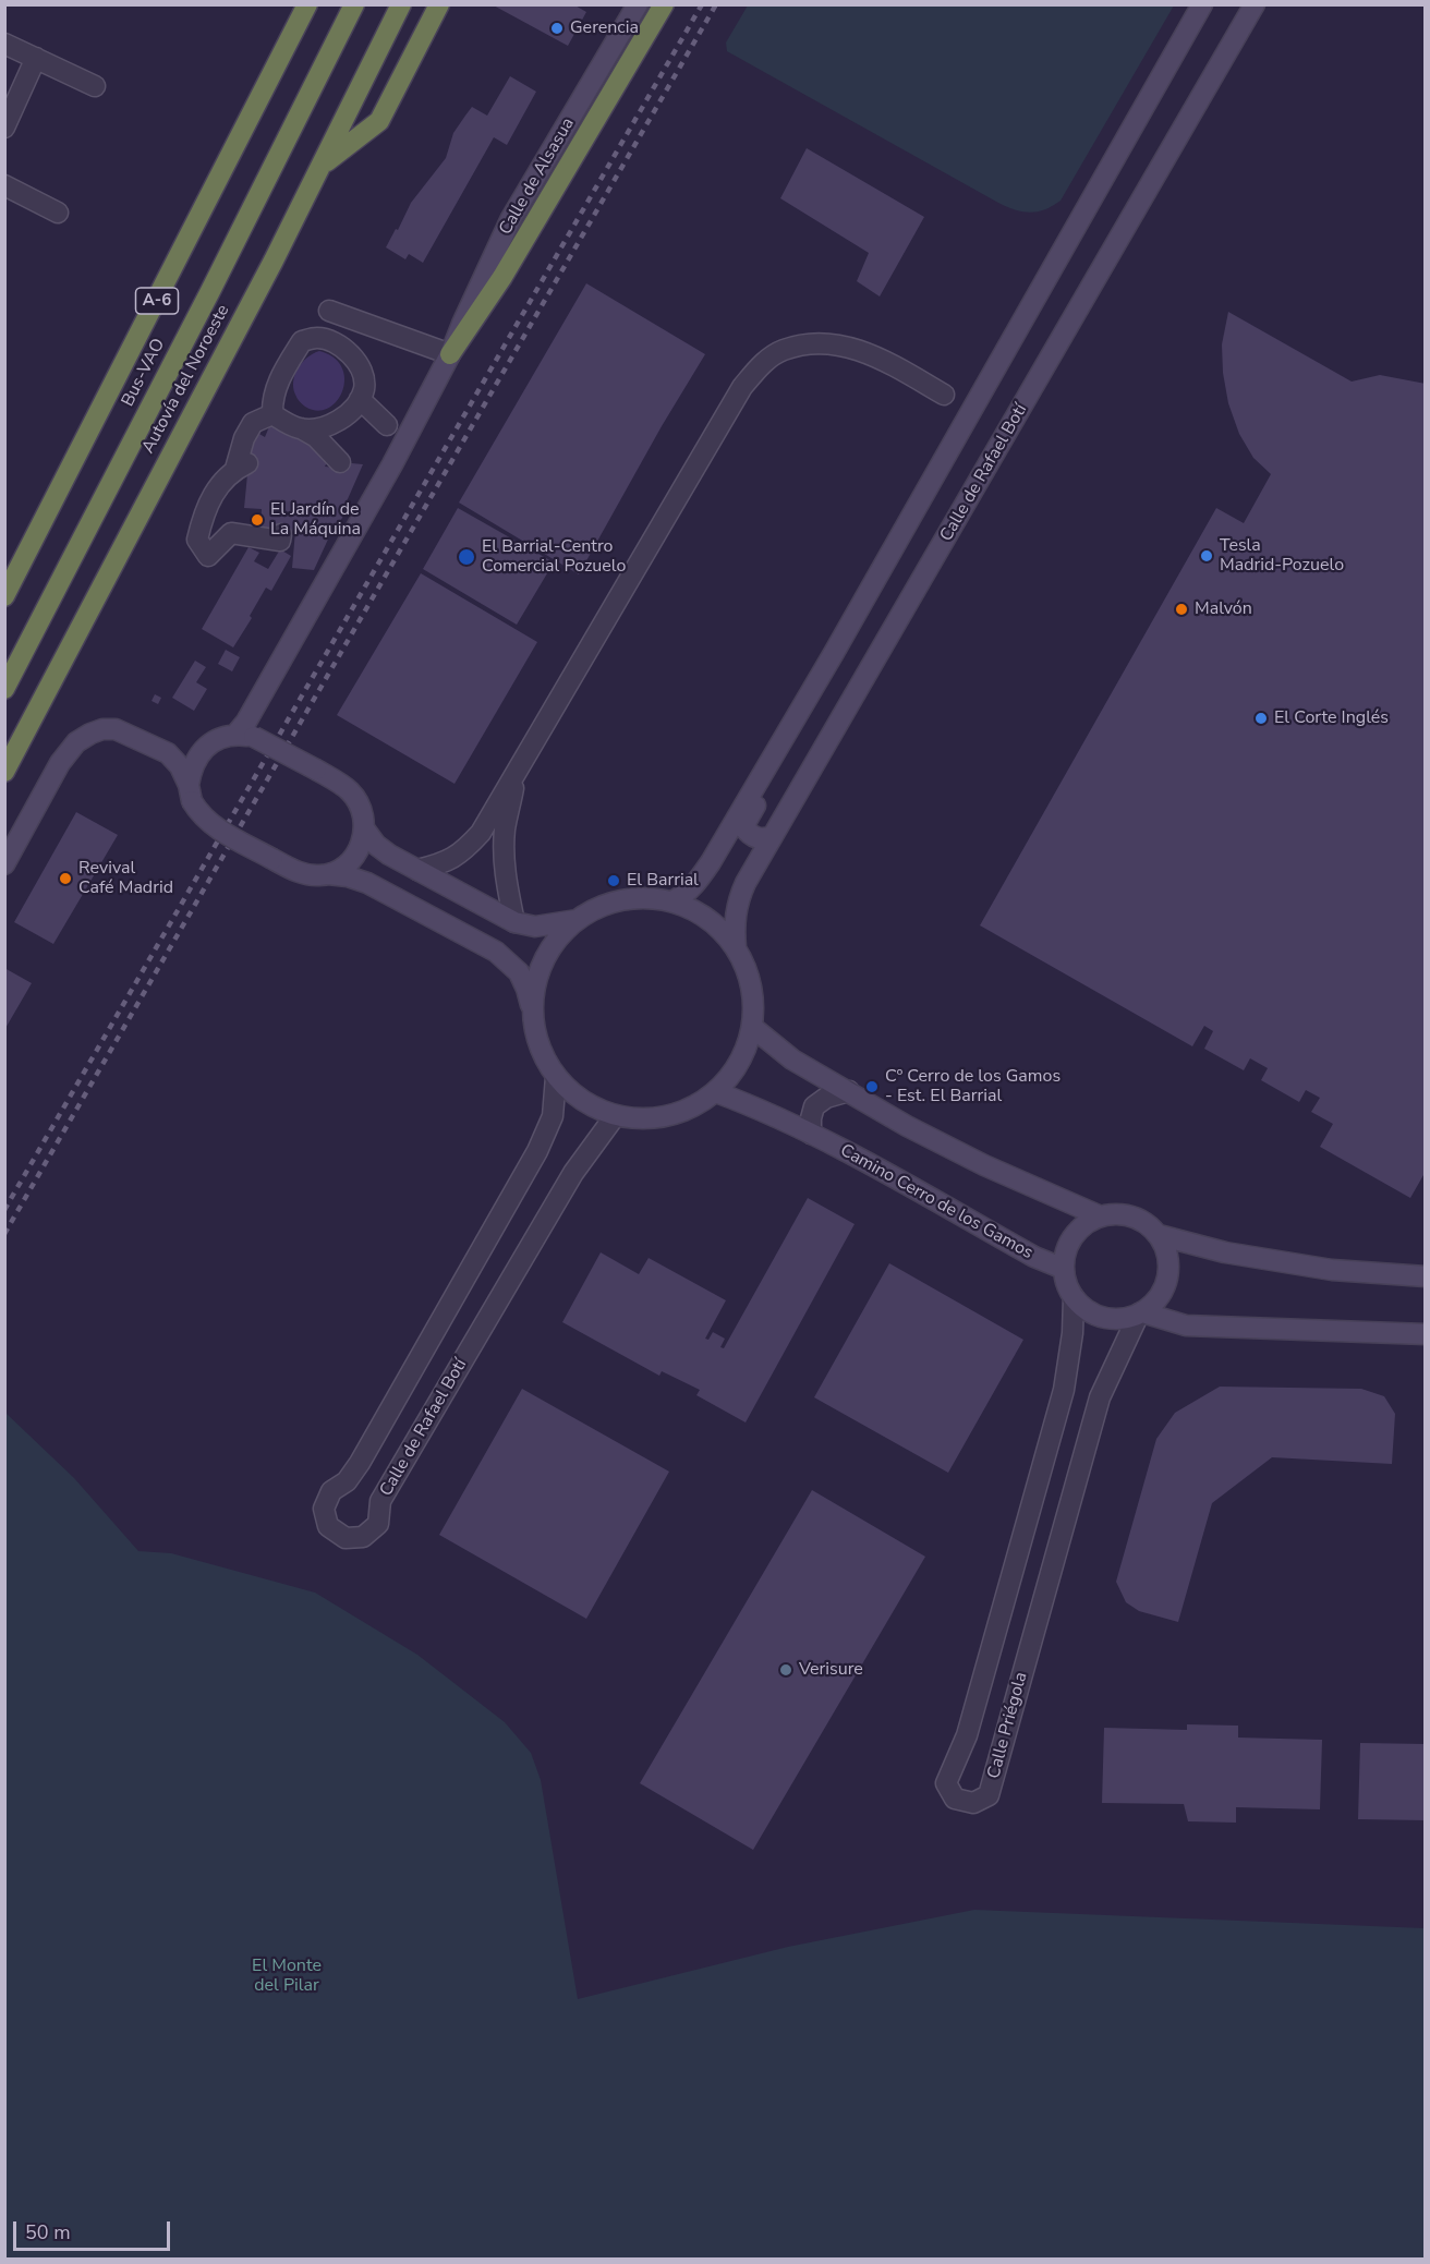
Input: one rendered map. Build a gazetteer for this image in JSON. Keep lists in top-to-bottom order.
{
  "streets": {
    "highway": ["A-6", "Bus-VAO", "Autovía del Noroeste"],
    "street": [
      "Calle de Alsasua",
      "Calle de Rafael Botí",
      "Camino Cerro de los Gamos",
      "Calle Priégola"
    ]
  },
  "crossings": [
    ["Calle de Rafael Botí", "Camino Cerro de los Gamos"],
    ["Camino Cerro de los Gamos", "Calle Priégola"]
  ],
  "parks": ["El Monte del Pilar"],
  "places": [
    "Gerencia",
    "El Jardín de La Máquina",
    "Tesla Madrid-Pozuelo",
    "El Barrial-Centro Comercial Pozuelo",
    "Malvón",
    "El Corte Inglés",
    "Revival Café Madrid",
    "El Barrial",
    "Cº Cerro de los Gamos - Est. El Barrial",
    "Verisure"
  ],
  "scale_bar": "50 m"
}
